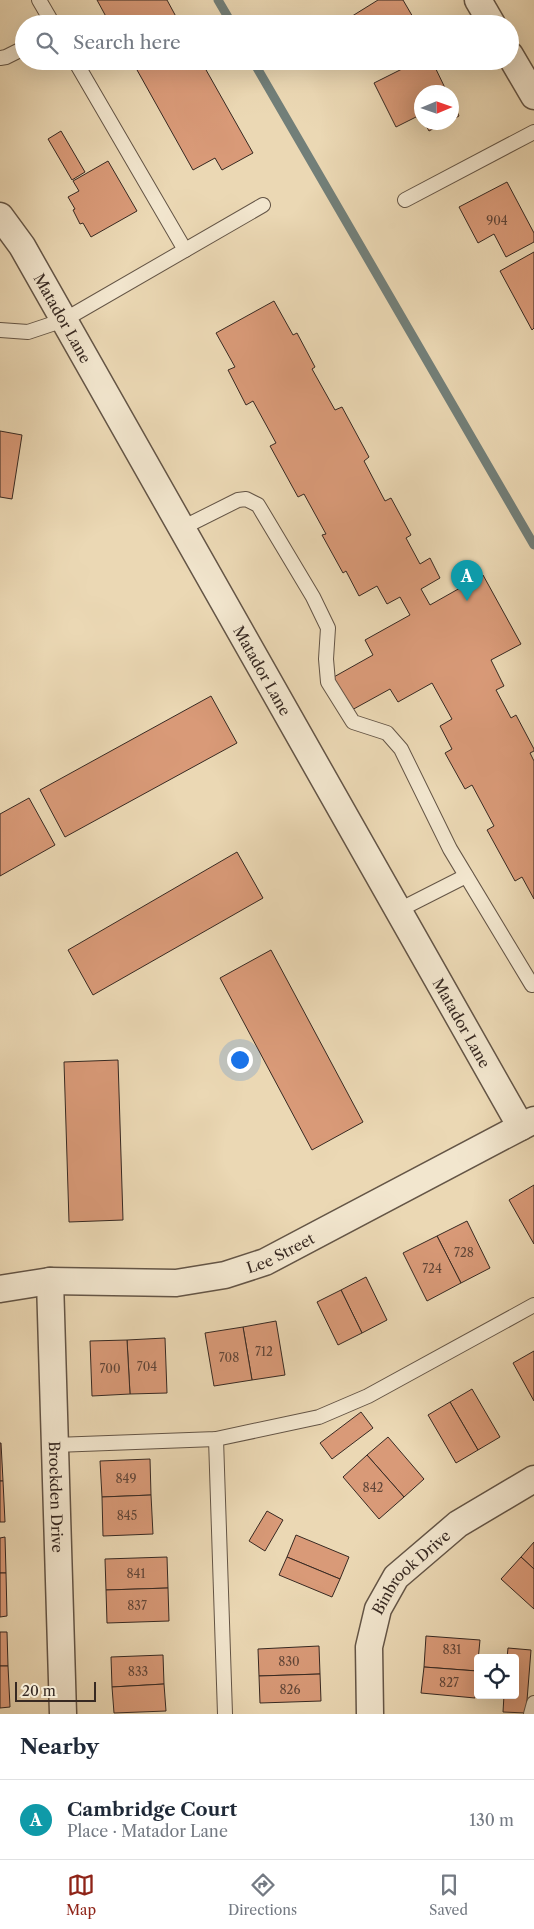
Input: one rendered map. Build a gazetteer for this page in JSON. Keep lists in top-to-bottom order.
{
  "streets": {
    "street": [
      "Matador Lane",
      "Lee Street",
      "Brockden Drive",
      "Binbrook Drive"
    ]
  },
  "crossings": [
    ["Matador Lane", "Lee Street"],
    ["Lee Street", "Brockden Drive"]
  ],
  "house_numbers": [
    "904",
    "728",
    "724",
    "712",
    "708",
    "704",
    "700",
    "849",
    "842",
    "845",
    "841",
    "837",
    "831",
    "830",
    "833",
    "827",
    "826"
  ],
  "scale_bar": "20 m",
  "north": "right",
  "page": {
    "search": "Search here",
    "pins": "A",
    "scale": "20 m",
    "heading": "Nearby",
    "list": [
      {
        "mark": "A",
        "name": "Cambridge Court",
        "note": "Place · Matador Lane",
        "value": "130 m"
      }
    ],
    "nav": ["Map", "Directions", "Saved"]
  }
}
